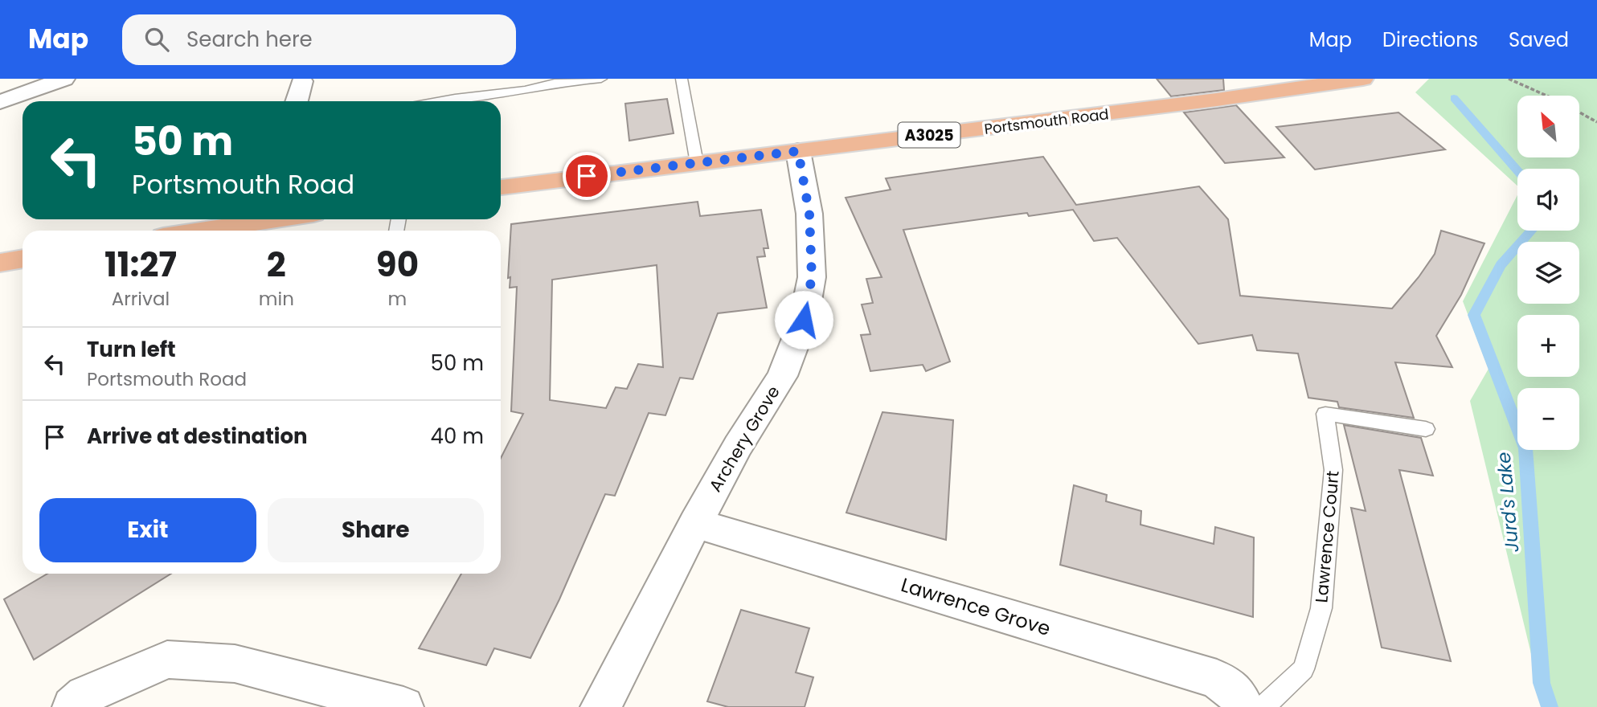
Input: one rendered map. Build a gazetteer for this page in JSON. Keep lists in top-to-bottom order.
{
  "streets": {
    "main road": ["Portsmouth Road", "A3025"],
    "street": ["Archery Grove", "Lawrence Grove"],
    "lane": ["Lawrence Court"]
  },
  "crossings": [
    ["Portsmouth Road", "Archery Grove"],
    ["Archery Grove", "Lawrence Grove"]
  ],
  "water": ["Jurd's Lake"],
  "north": "top left",
  "page": {
    "header": "Map",
    "search": "Search here",
    "nav": ["Map", "Directions", "Saved"],
    "map_buttons": ["+", "−"],
    "turn": ["50 m", "Portsmouth Road"],
    "eta": [
      "11:27",
      "Arrival",
      "2",
      "min",
      "90",
      "m"
    ],
    "list": [
      {
        "name": "Turn left",
        "note": "Portsmouth Road",
        "value": "50 m"
      },
      {
        "name": "Arrive at destination",
        "value": "40 m"
      }
    ],
    "buttons": ["Exit", "Share"]
  }
}
